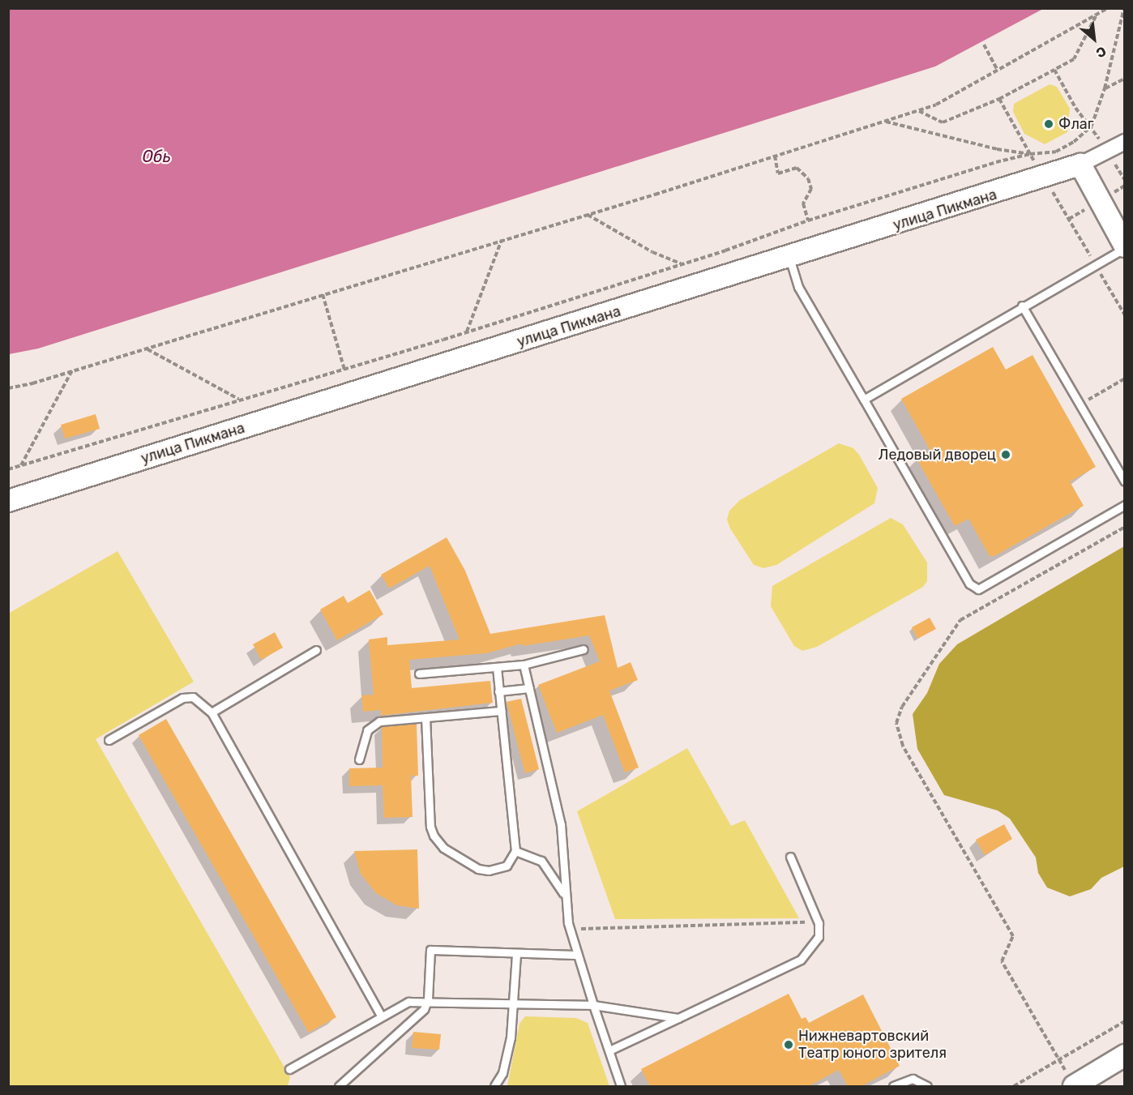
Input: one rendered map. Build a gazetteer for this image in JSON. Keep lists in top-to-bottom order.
{
  "streets": {
    "street": ["улица Пикмана"]
  },
  "water": ["Обь"],
  "places": ["Флаг", "Ледовый дворец", "Нижневартовский Театр юного зрителя"],
  "north": "bottom right"
}
